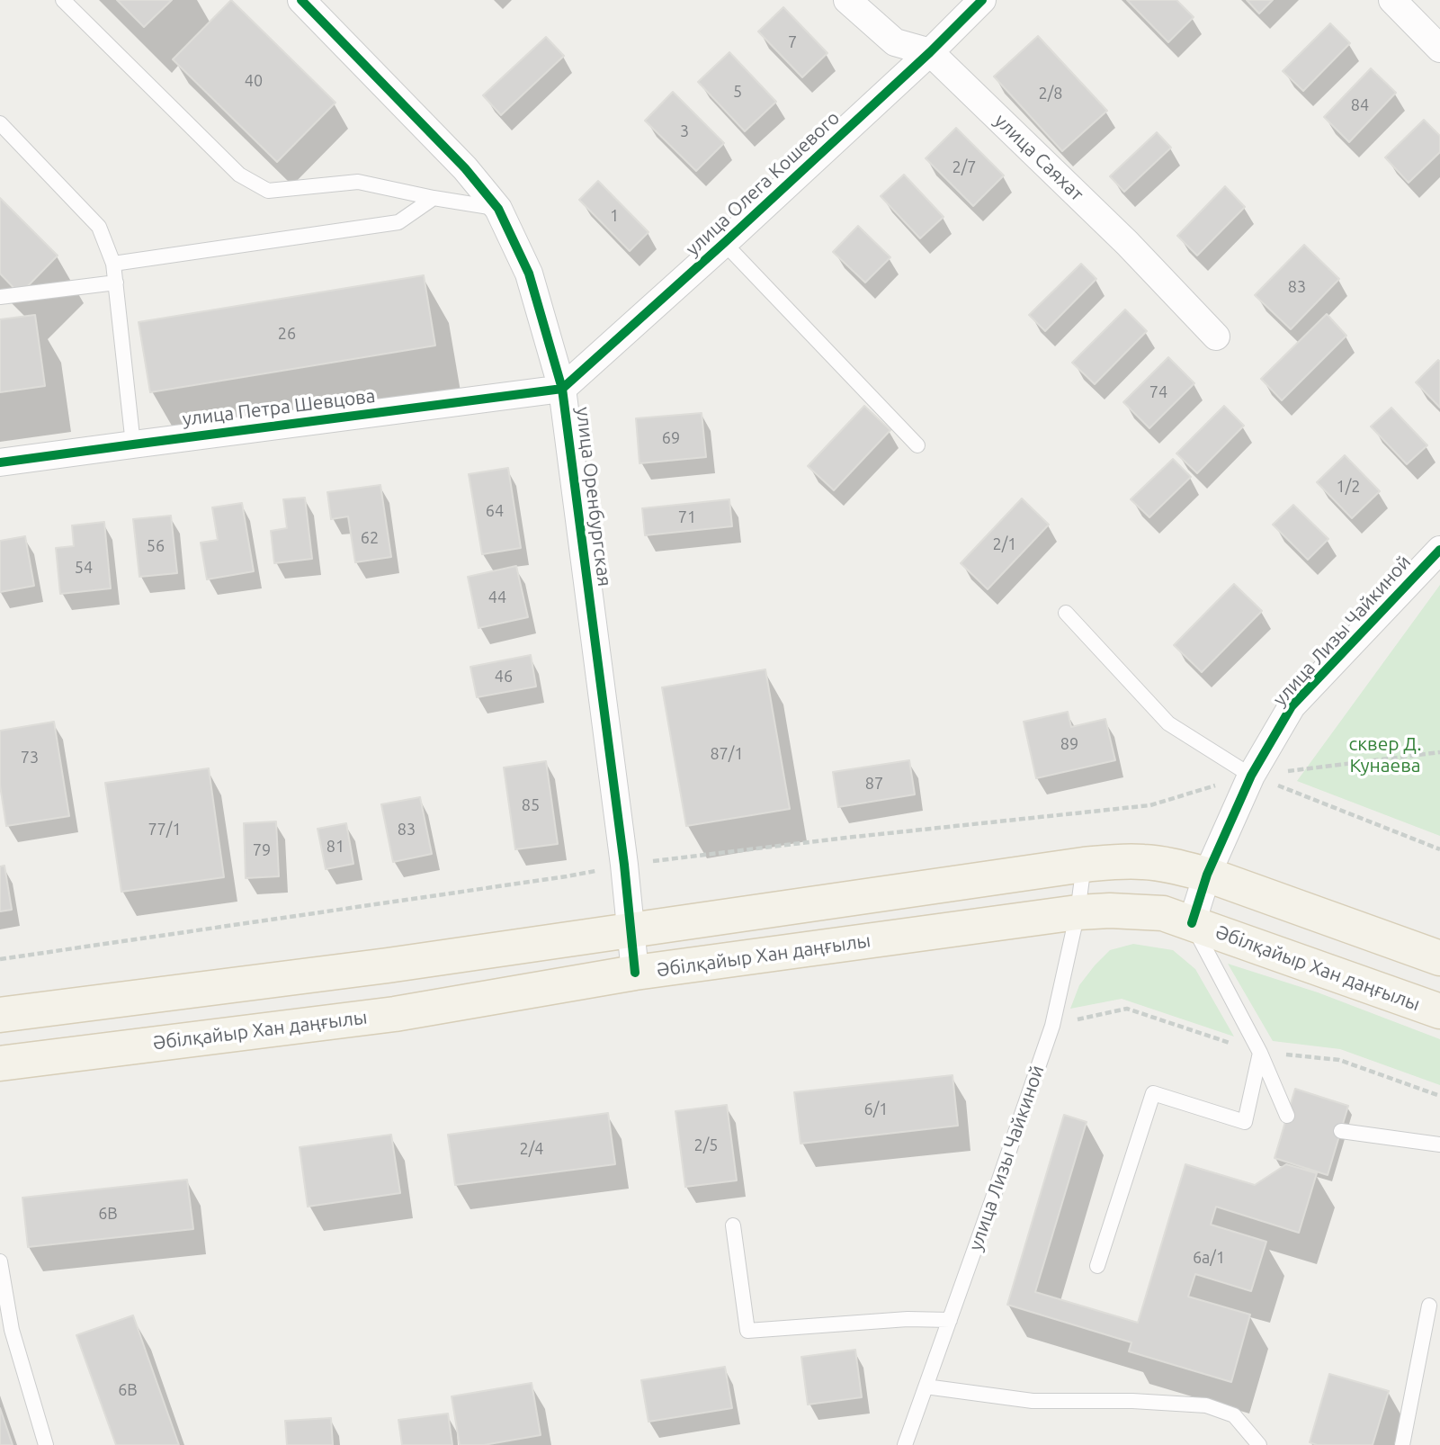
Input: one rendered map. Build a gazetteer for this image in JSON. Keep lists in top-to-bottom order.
{
  "streets": {
    "main road": ["Әбілқайыр Хан даңғылы"],
    "street": [
      "улица Саяхат",
      "улица Олега Кошевого",
      "улица Петра Шевцова",
      "улица Оренбургская",
      "улица Лизы Чайкиной"
    ]
  },
  "crossings": [
    ["улица Саяхат", "улица Олега Кошевого"],
    ["улица Олега Кошевого", "улица Петра Шевцова"],
    ["улица Олега Кошевого", "улица Оренбургская"],
    ["улица Петра Шевцова", "улица Оренбургская"],
    ["улица Оренбургская", "Әбілқайыр Хан даңғылы"],
    ["улица Лизы Чайкиной", "Әбілқайыр Хан даңғылы"]
  ],
  "parks": ["сквер Д. Кунаева"],
  "house_numbers": [
    "7",
    "40",
    "5",
    "2/8",
    "84",
    "3",
    "2/7",
    "1",
    "83",
    "26",
    "74",
    "69",
    "1/2",
    "64",
    "71",
    "62",
    "2/1",
    "56",
    "54",
    "44",
    "46",
    "89",
    "87/1",
    "73",
    "87",
    "85",
    "77/1",
    "83",
    "81",
    "79",
    "6/1",
    "2/5",
    "2/4",
    "6В",
    "6a/1",
    "6В"
  ]
}
